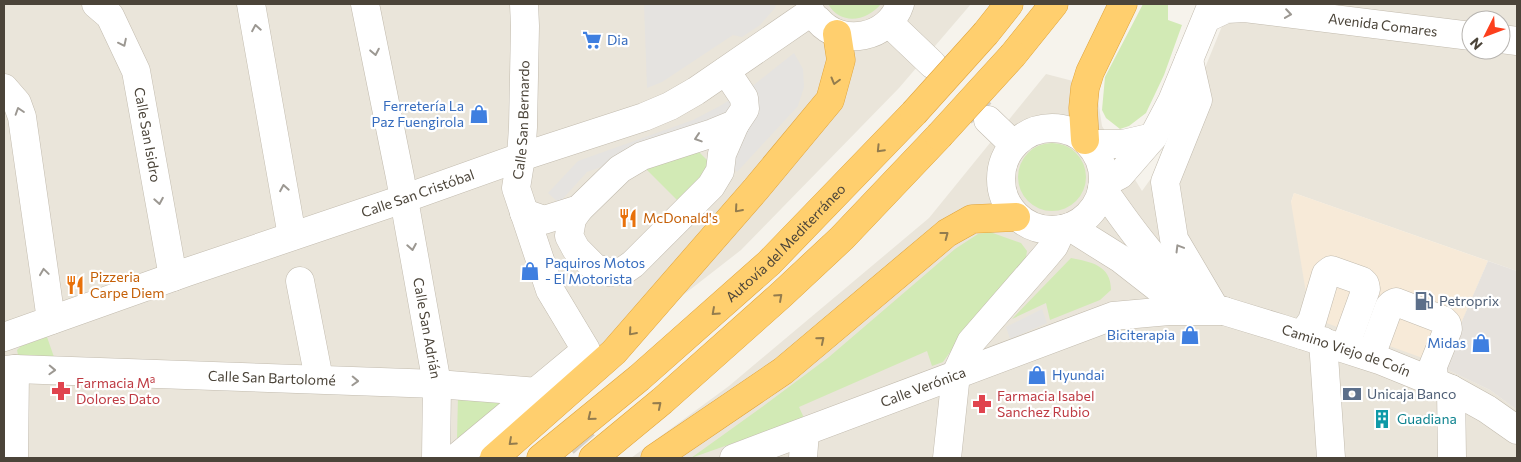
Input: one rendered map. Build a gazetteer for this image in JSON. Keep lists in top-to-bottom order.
{
  "streets": {
    "highway": ["Autovía del Mediterráneo"],
    "street": [
      "Avenida Comares",
      "Calle San Bernardo",
      "Calle San Isidro",
      "Calle San Cristóbal",
      "Calle San Adrián",
      "Camino Viejo de Coín",
      "Calle San Bartolomé",
      "Calle Verónica"
    ]
  },
  "crossings": [
    ["Calle San Bernardo", "Calle San Cristóbal"],
    ["Calle San Bernardo", "Calle San Bartolomé"],
    ["Calle San Isidro", "Calle San Cristóbal"],
    ["Calle San Cristóbal", "Calle San Adrián"],
    ["Calle San Adrián", "Calle San Bartolomé"],
    ["Camino Viejo de Coín", "Calle Verónica"]
  ],
  "one_way": ["Avenida Comares", "Calle San Bartolomé"],
  "places": {
    "supermarket": ["Dia"],
    "shop": [
      "Ferretería La Paz Fuengirola",
      "Paquiros Motos - El Motorista",
      "Biciterapia",
      "Midas",
      "Hyundai"
    ],
    "restaurant": ["McDonald's", "Pizzeria Carpe Diem"],
    "fuel station": ["Petroprix"],
    "pharmacy": ["Farmacia Mª Dolores Dato", "Farmacia Isabel Sanchez Rubio"],
    "bank": ["Unicaja Banco"],
    "building": ["Guadiana"]
  },
  "north": "bottom left"
}
